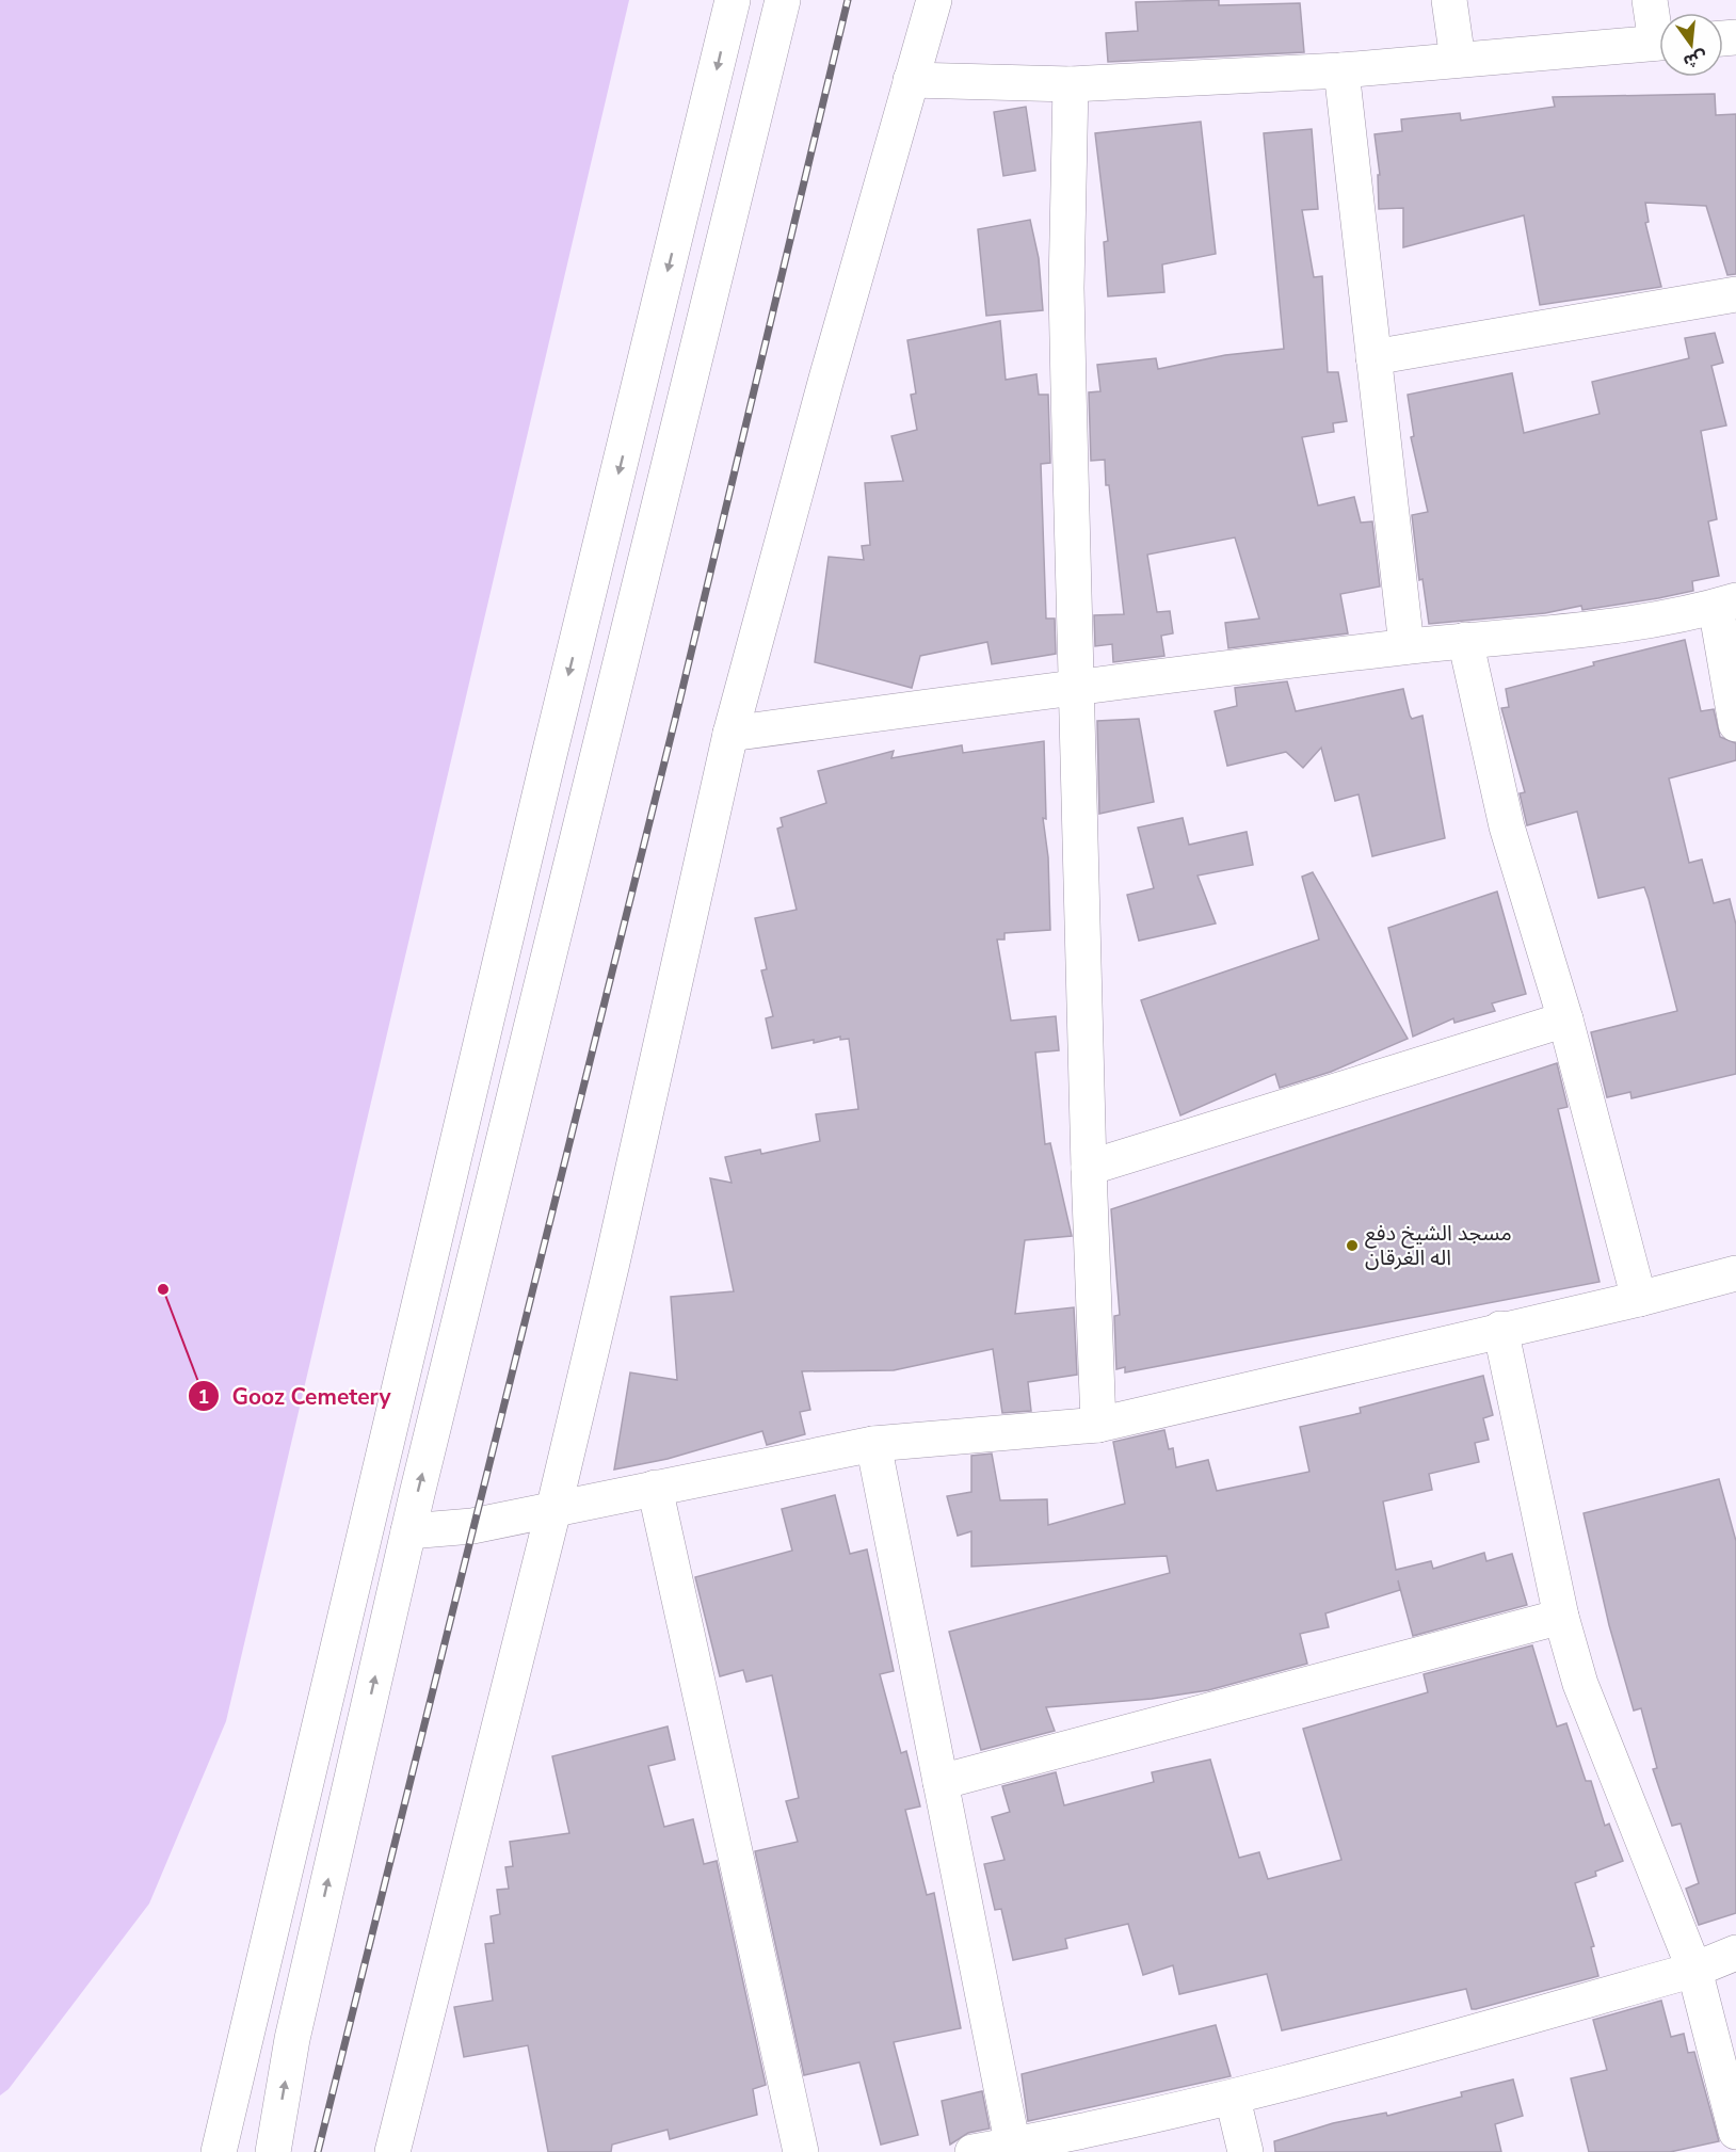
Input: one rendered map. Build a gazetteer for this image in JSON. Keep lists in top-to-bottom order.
{
  "places": ["مسجد الشيخ دفع اله الغرقان", "Gooz Cemetery"],
  "north": "bottom"
}
